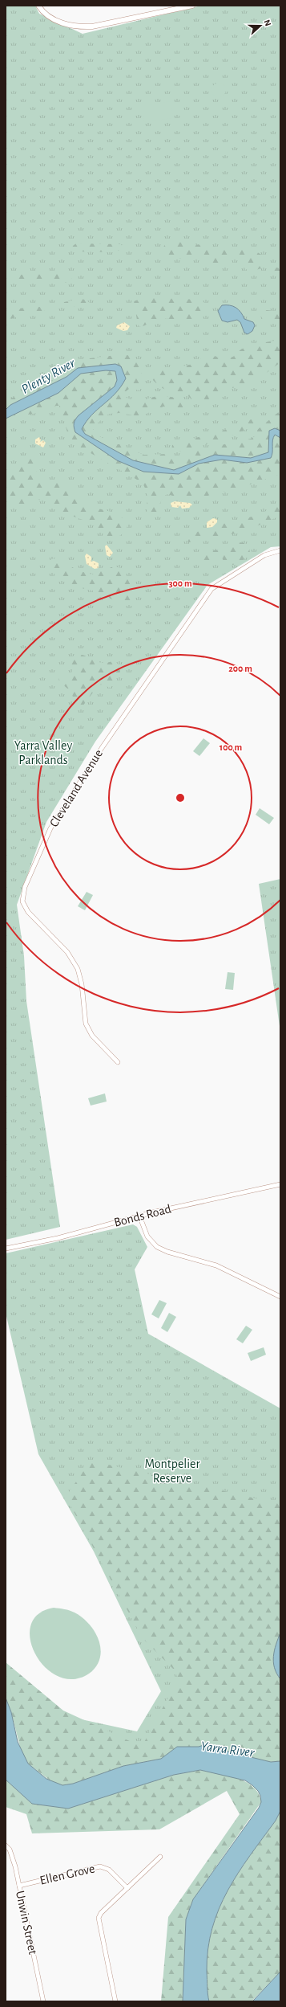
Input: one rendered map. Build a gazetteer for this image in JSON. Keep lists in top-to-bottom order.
{
  "streets": {
    "street": [
      "Cleveland Avenue",
      "Bonds Road",
      "Ellen Grove",
      "Unwin Street"
    ]
  },
  "crossings": [
    ["Ellen Grove", "Unwin Street"]
  ],
  "water": ["Plenty River", "Yarra River"],
  "parks": ["Yarra Valley Parklands", "Montpelier Reserve"],
  "north": "right",
  "rings": ["300 m", "200 m", "100 m"]
}
